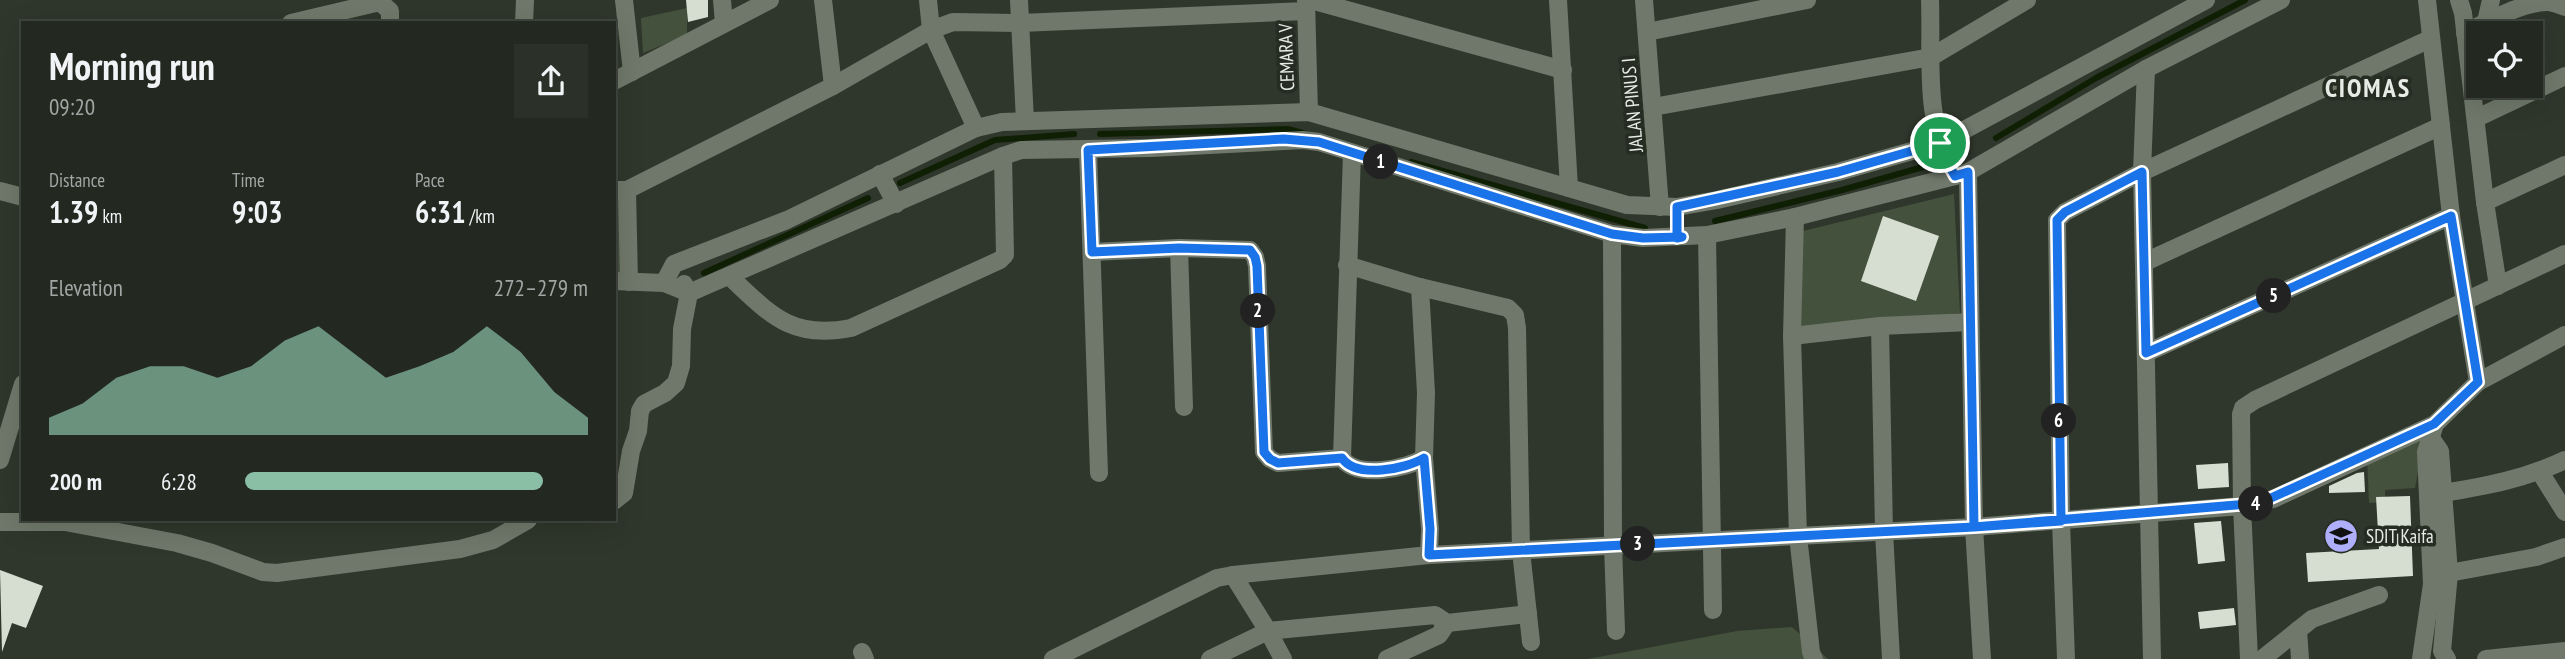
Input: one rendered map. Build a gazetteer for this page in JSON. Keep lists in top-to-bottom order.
{
  "streets": {
    "street": ["CEMARA V", "JALAN PINUS I"]
  },
  "districts": ["CIOMAS"],
  "places": {
    "school or university": ["SDIT Kaifa"]
  },
  "page": {
    "heading": ["Morning run", "09:20"],
    "stats": [
      ["Distance", "1.39 km"],
      ["Time", "9:03"],
      ["Pace", "6:31 /km"]
    ],
    "pins": [
      "1",
      "5",
      "2",
      "6",
      "4",
      "3"
    ],
    "chart": ["Elevation", "272–279 m"],
    "list": [
      {
        "name": "200 m",
        "note": "6:28"
      }
    ]
  }
}
